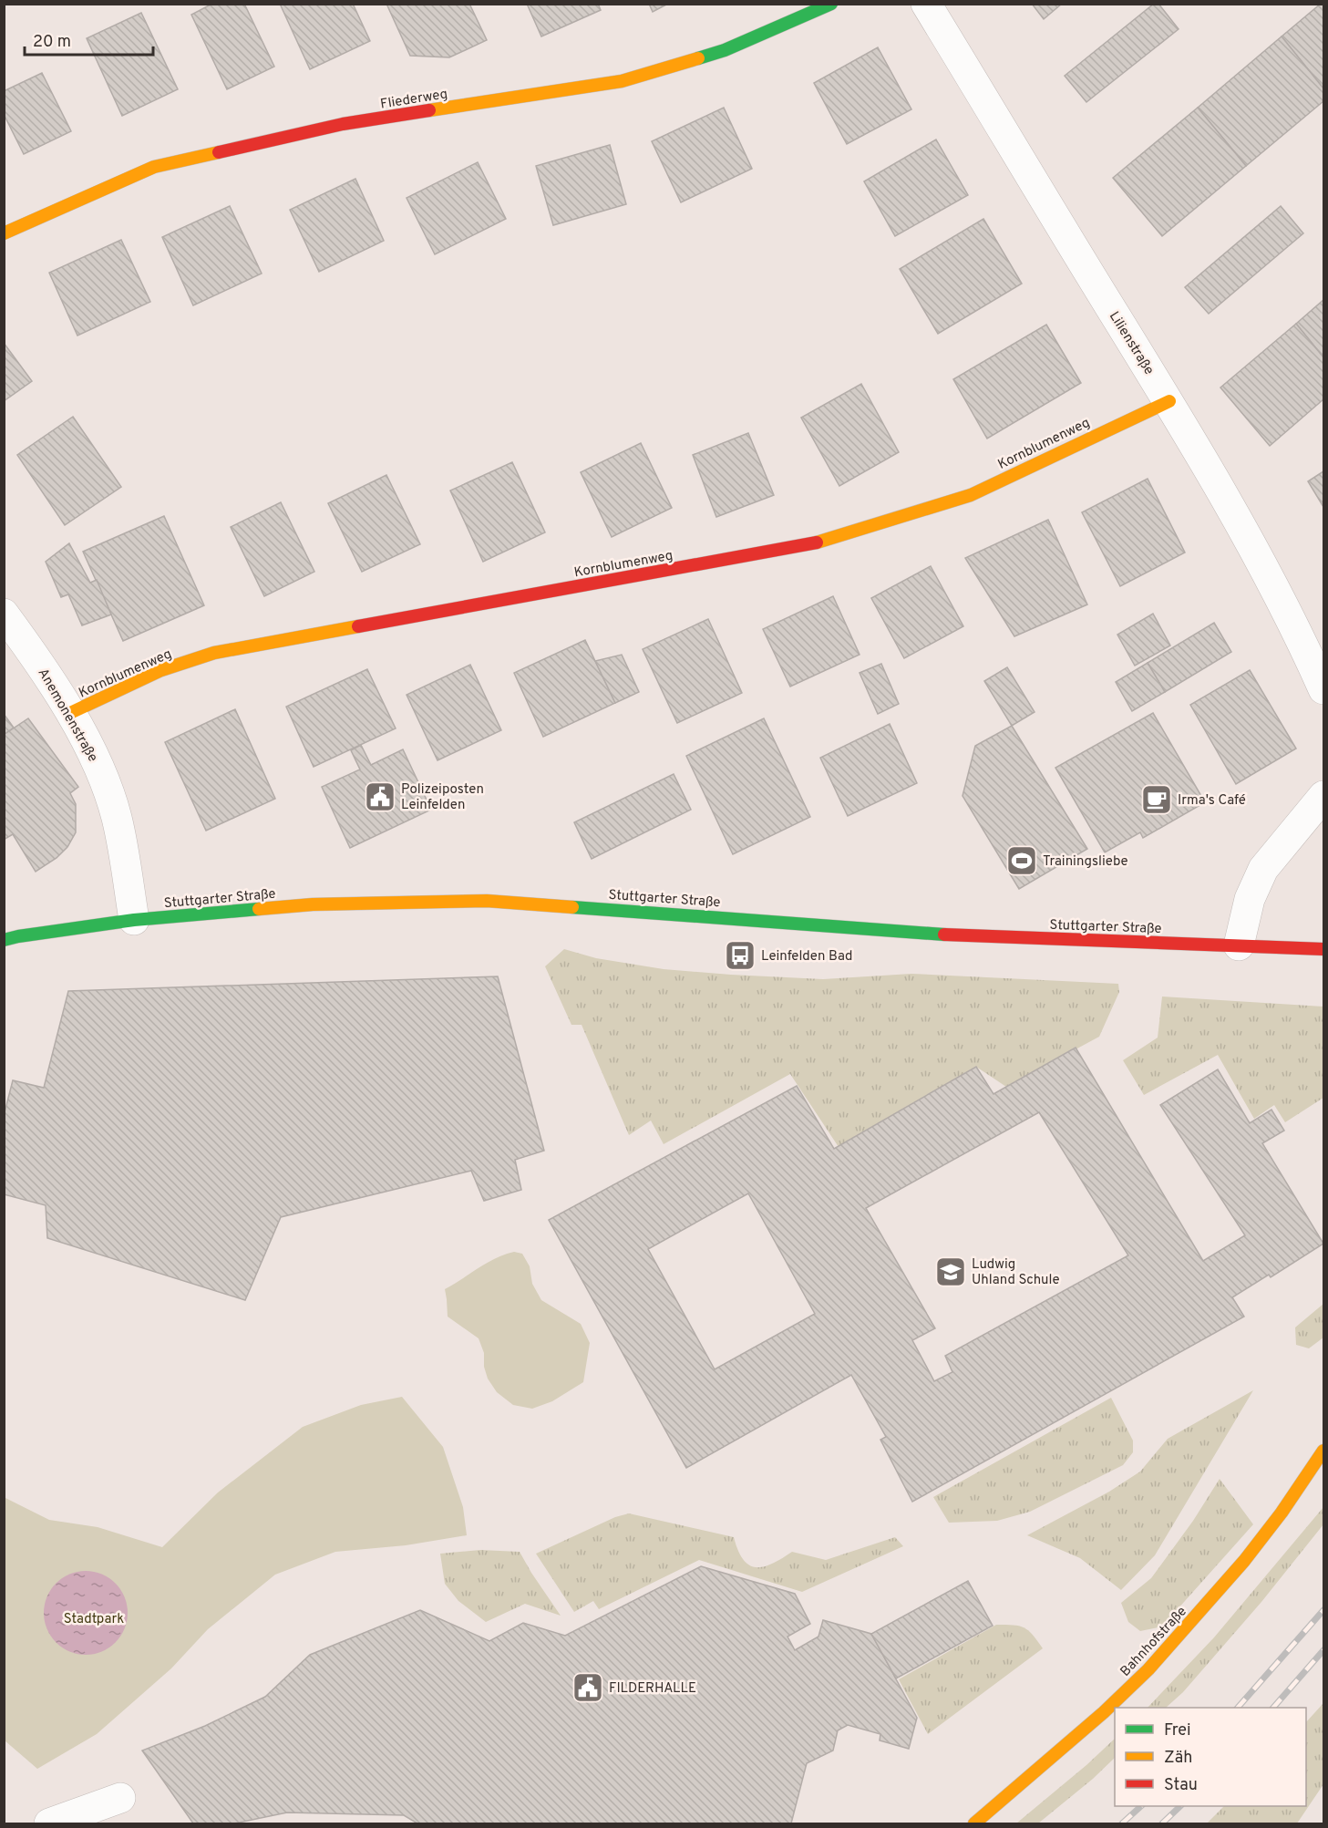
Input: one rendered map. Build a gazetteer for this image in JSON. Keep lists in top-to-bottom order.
{
  "streets": {
    "street": [
      "Fliederweg",
      "Lilienstraße",
      "Kornblumenweg",
      "Anemonenstraße",
      "Stuttgarter Straße",
      "Bahnhofstraße"
    ]
  },
  "crossings": [
    ["Lilienstraße", "Kornblumenweg"],
    ["Kornblumenweg", "Anemonenstraße"],
    ["Anemonenstraße", "Stuttgarter Straße"]
  ],
  "parks": ["Stadtpark"],
  "places": {
    "public building": ["Polizeiposten Leinfelden", "FILDERHALLE"],
    "cafe": ["Irma's Café"],
    "sports": ["Trainingsliebe"],
    "bus stop": ["Leinfelden Bad"],
    "school or university": ["Ludwig Uhland Schule"]
  },
  "legend": ["Frei", "Zäh", "Stau"],
  "scale_bar": "20 m"
}
